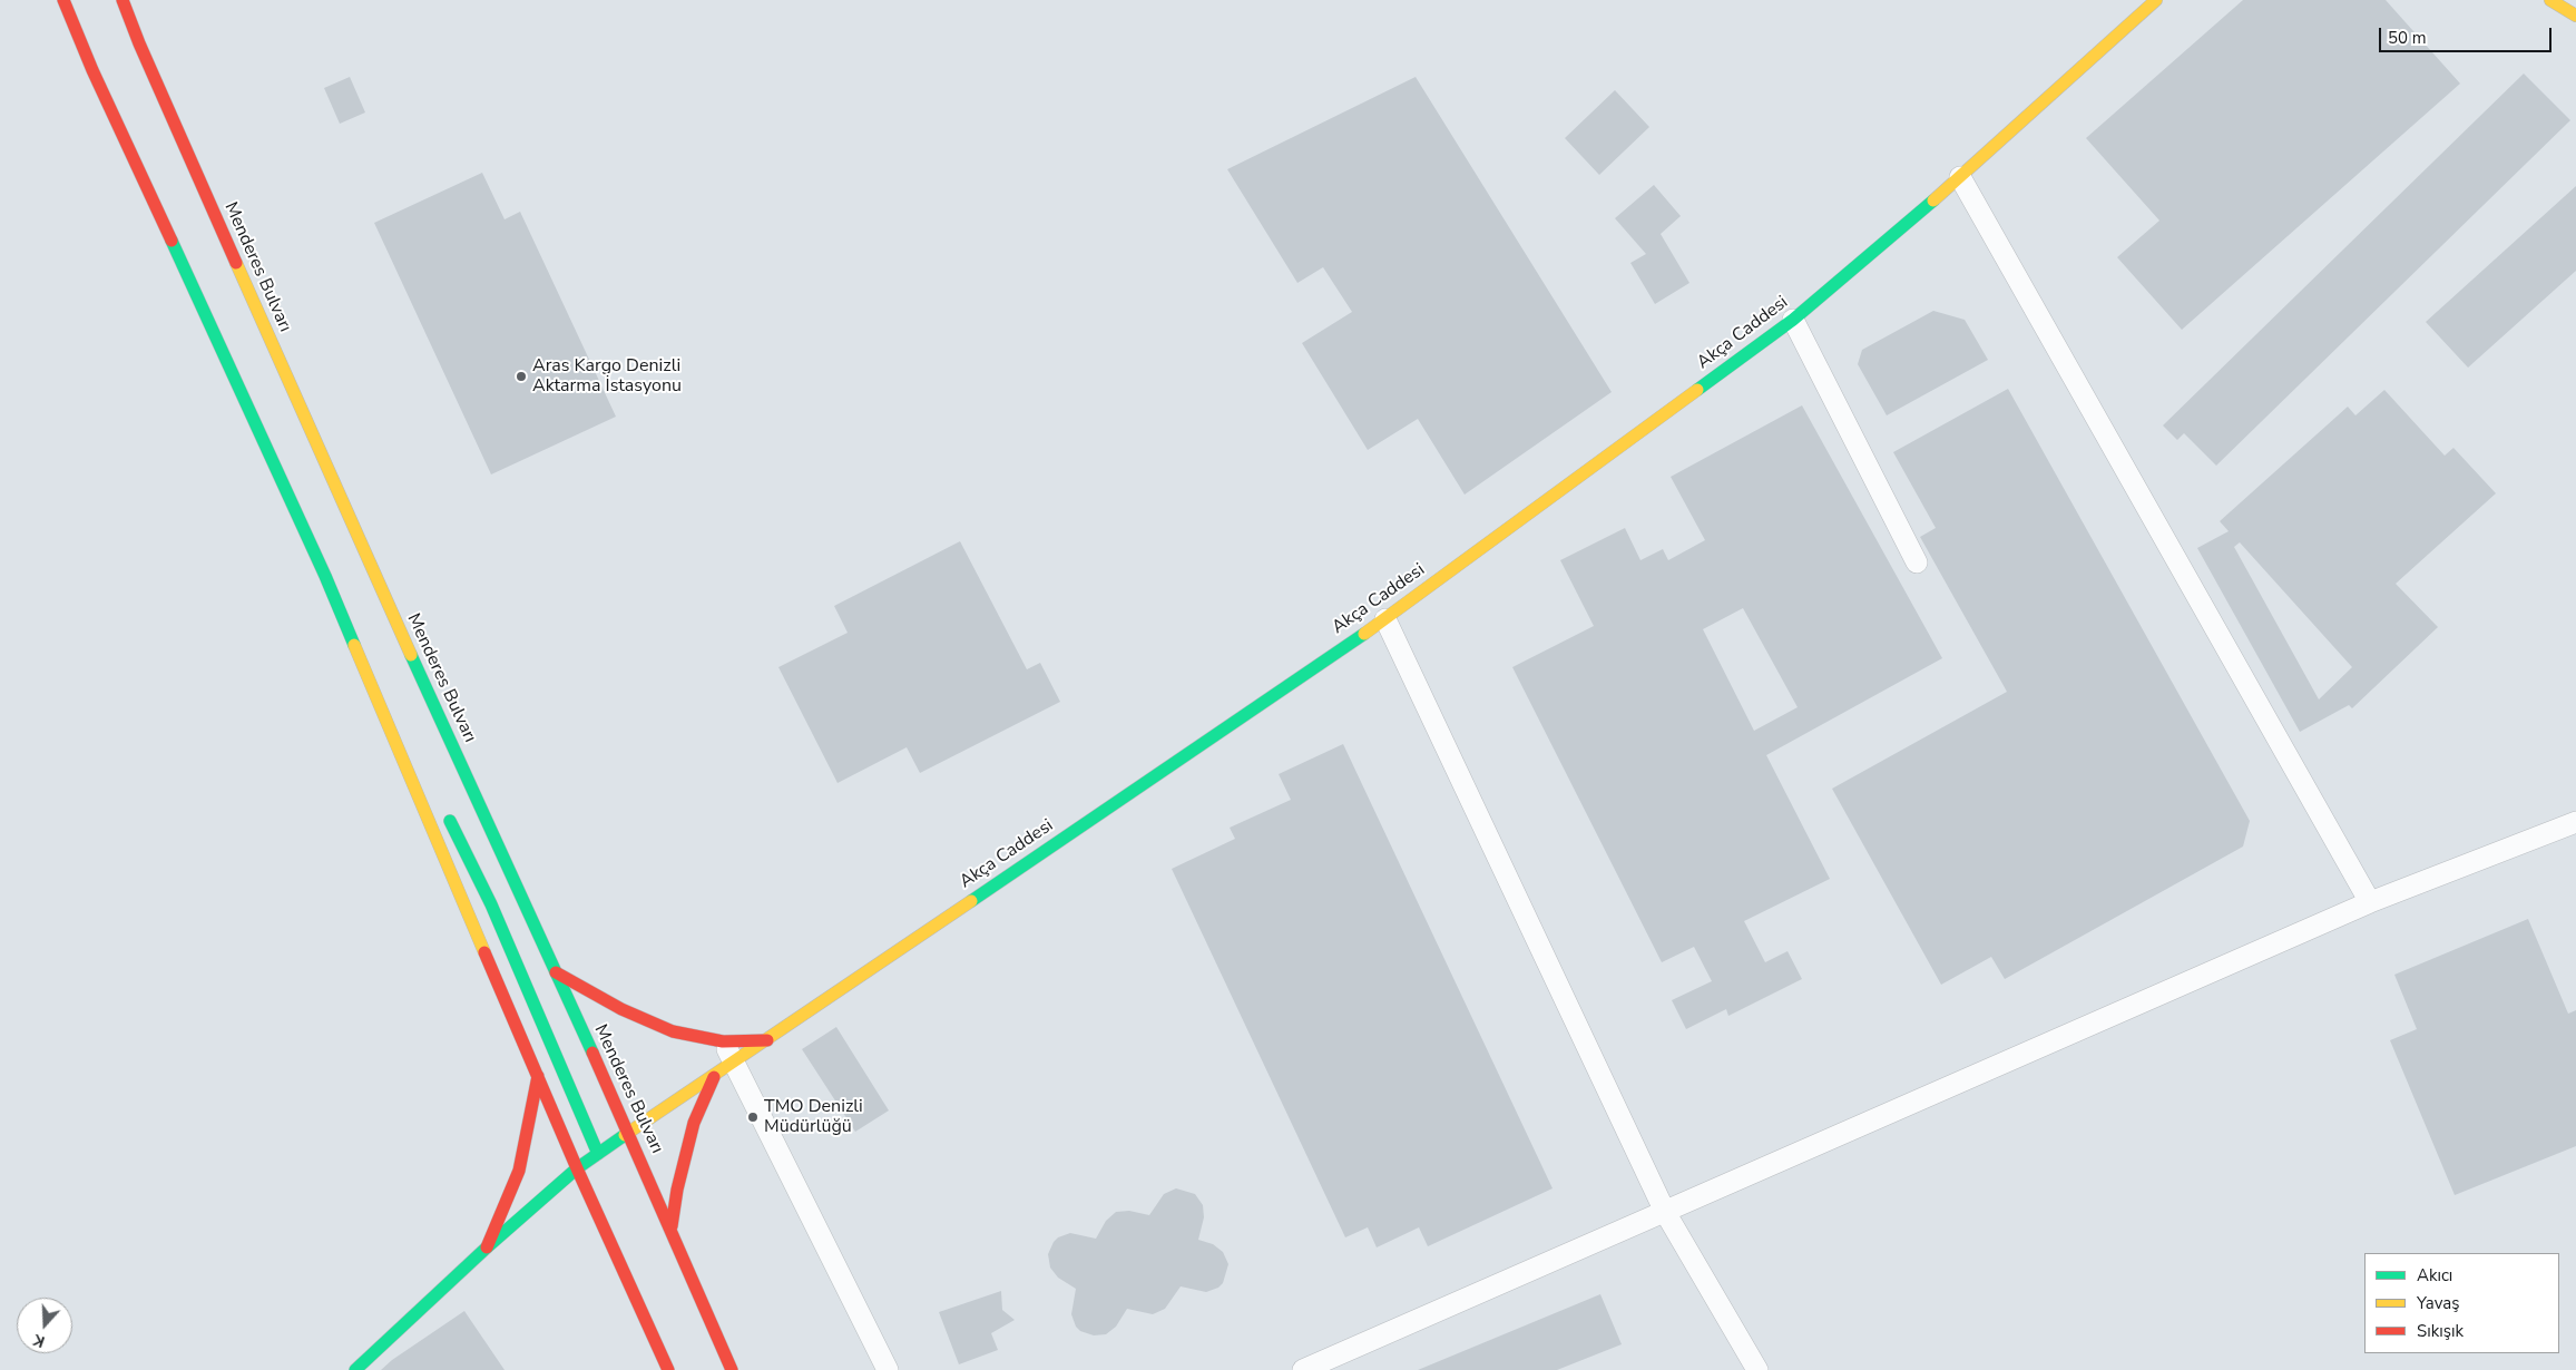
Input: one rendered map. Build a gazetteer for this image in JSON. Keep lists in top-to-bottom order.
{
  "streets": {
    "main road": ["Menderes Bulvarı", "Akça Caddesi"]
  },
  "crossings": [
    ["Menderes Bulvarı", "Akça Caddesi"]
  ],
  "places": ["Aras Kargo Denizli Aktarma İstasyonu", "TMO Denizli Müdürlüğü"],
  "legend": ["Akıcı", "Yavaş", "Sıkışık"],
  "scale_bar": "50 m",
  "north": "bottom"
}
